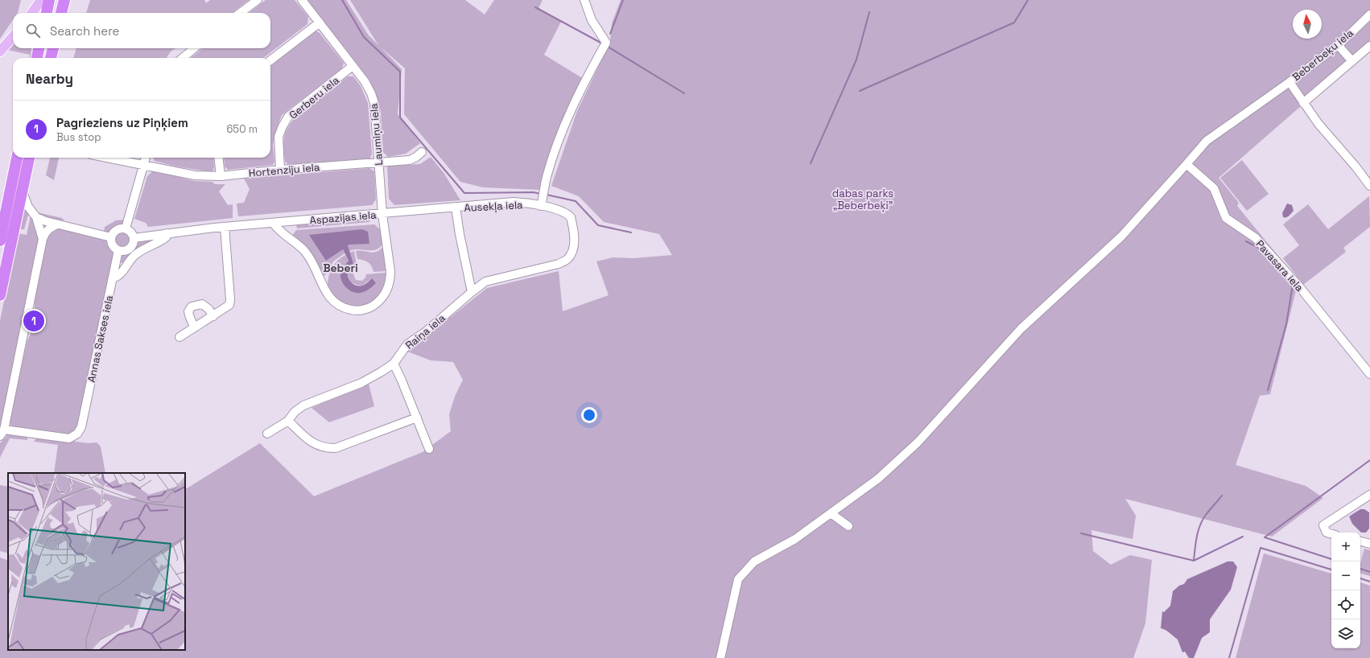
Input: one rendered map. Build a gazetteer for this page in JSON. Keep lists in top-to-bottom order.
{
  "streets": {
    "street": [
      "Beberbeķu iela",
      "Gerberu iela",
      "Laumiņu iela",
      "Hortenziju iela",
      "Ausekļa iela",
      "Aspazijas iela",
      "Pavasara iela",
      "Raiņa iela",
      "Annas Sakses iela"
    ]
  },
  "crossings": [
    ["Beberbeķu iela", "Pavasara iela"],
    ["Gerberu iela", "Laumiņu iela"],
    ["Gerberu iela", "Hortenziju iela"],
    ["Laumiņu iela", "Hortenziju iela"],
    ["Laumiņu iela", "Ausekļa iela"],
    ["Laumiņu iela", "Aspazijas iela"],
    ["Ausekļa iela", "Aspazijas iela"],
    ["Ausekļa iela", "Raiņa iela"],
    ["Aspazijas iela", "Annas Sakses iela"]
  ],
  "districts": ["Beberi"],
  "parks": ["dabas parks „Beberbeķi”"],
  "north": "top",
  "page": {
    "search": "Search here",
    "heading": "Nearby",
    "list": [
      {
        "mark": "1",
        "name": "Pagrieziens uz Piņķiem",
        "note": "Bus stop",
        "value": "650 m"
      }
    ],
    "pins": "1",
    "map_buttons": ["+", "−"]
  }
}
